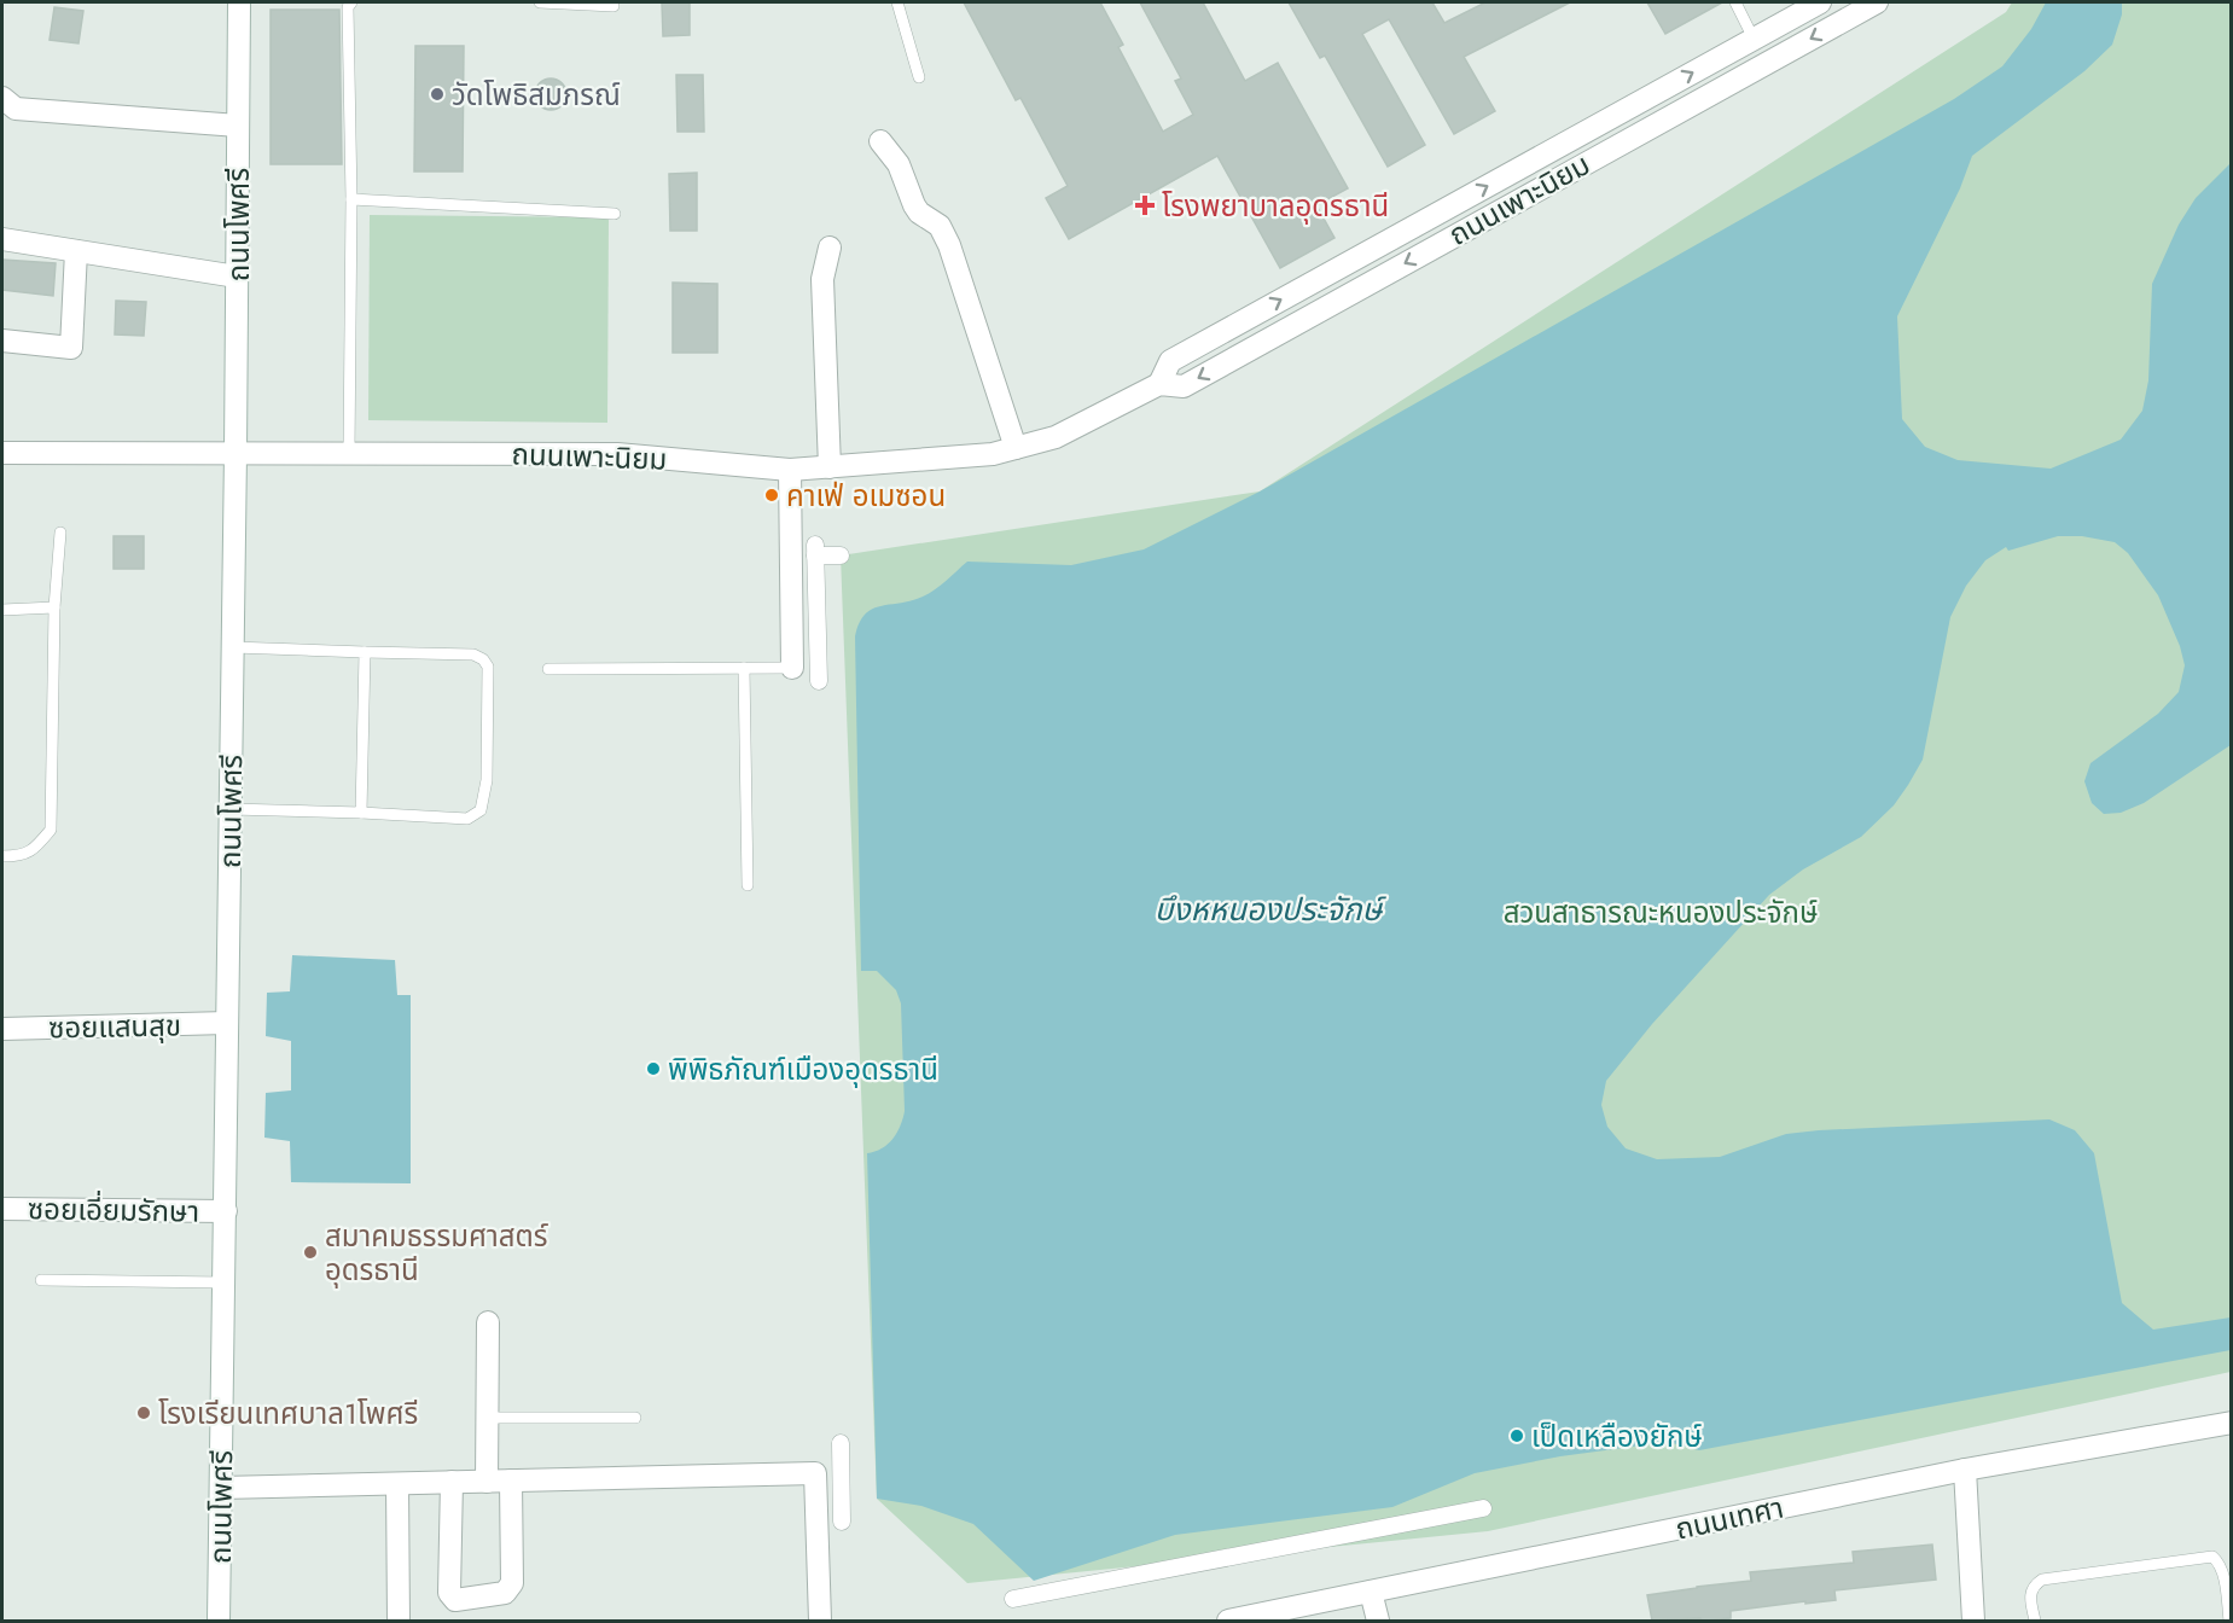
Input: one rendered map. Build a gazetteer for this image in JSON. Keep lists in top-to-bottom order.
{
  "streets": {
    "street": [
      "ถนนเพาะนิยม",
      "ถนนโพศรี",
      "ซอยแสนสุข",
      "ซอยเอี่ยมรักษา",
      "ถนนเทศา"
    ]
  },
  "crossings": [
    ["ถนนเพาะนิยม", "ถนนโพศรี"],
    ["ถนนโพศรี", "ซอยแสนสุข"],
    ["ถนนโพศรี", "ซอยเอี่ยมรักษา"]
  ],
  "water": ["บึงหหนองประจักษ์"],
  "parks": ["สวนสาธารณะหนองประจักษ์"],
  "places": {
    "other": [
      "วัดโพธิสมภรณ์",
      "คาเฟ่ อเมซอน",
      "พิพิธภัณฑ์เมืองอุดรธานี",
      "สมาคมธรรมศาสตร์ อุดรธานี",
      "โรงเรียนเทศบาล1โพศรี",
      "เป็ดเหลืองยักษ์"
    ],
    "health": ["โรงพยาบาลอุดรธานี"]
  }
}
